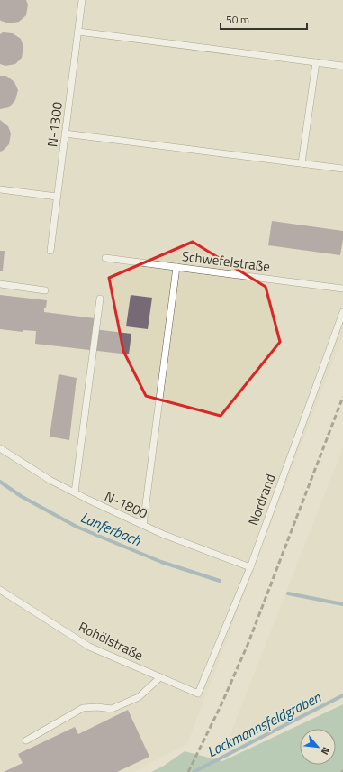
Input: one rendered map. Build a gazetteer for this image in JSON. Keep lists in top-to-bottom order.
{
  "streets": {
    "lane": [
      "N-1300",
      "Schwefelstraße",
      "Nordrand",
      "N-1800",
      "Rohölstraße"
    ]
  },
  "crossings": [
    ["Nordrand", "N-1800"],
    ["Nordrand", "Rohölstraße"]
  ],
  "water": ["Lanferbach", "Lackmannsfeldgraben"],
  "scale_bar": "50 m",
  "north": "bottom right"
}
